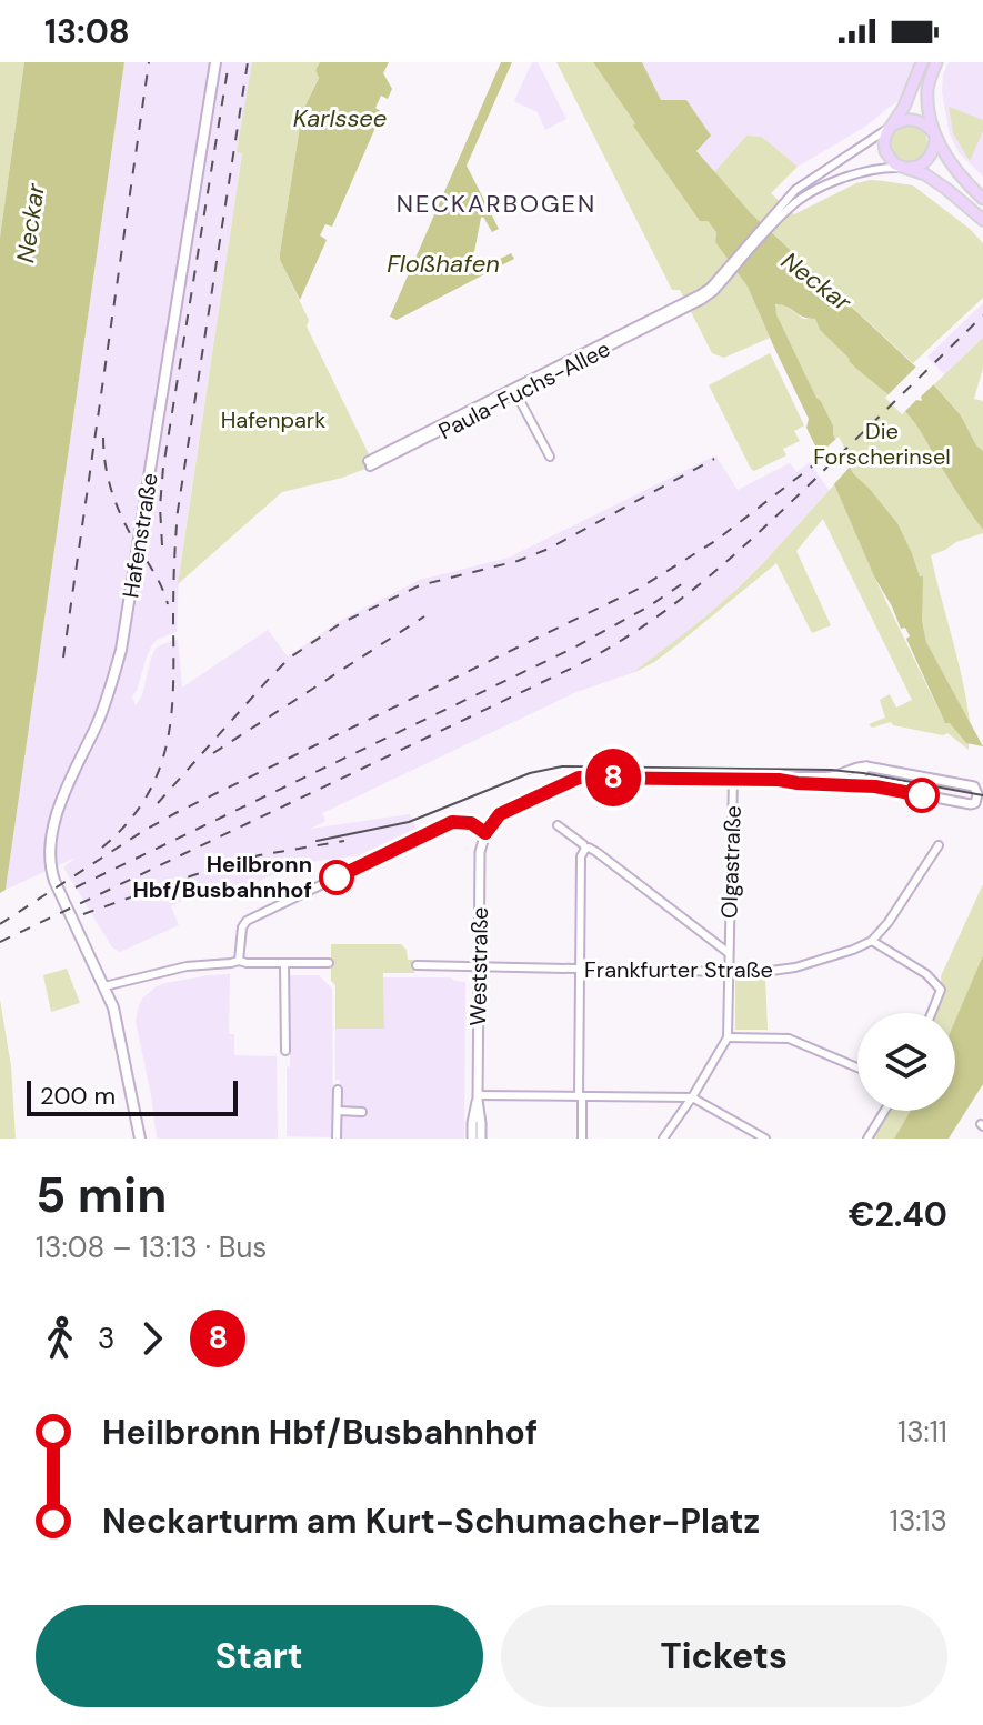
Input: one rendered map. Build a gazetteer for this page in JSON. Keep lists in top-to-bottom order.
{
  "streets": {
    "main road": ["Hafenstraße"],
    "street": [
      "Paula-Fuchs-Allee",
      "Olgastraße",
      "Weststraße",
      "Frankfurter Straße"
    ]
  },
  "crossings": [
    ["Olgastraße", "Frankfurter Straße"],
    ["Weststraße", "Frankfurter Straße"]
  ],
  "districts": ["NECKARBOGEN"],
  "water": ["Karlssee", "Neckar", "Floßhafen"],
  "parks": ["Hafenpark", "Die Forscherinsel"],
  "places": ["Heilbronn Hbf/Busbahnhof"],
  "lines": ["bus line 8"],
  "scale_bar": "200 m",
  "page": {
    "status": "13:08",
    "on_map": "8",
    "scale": "200 m",
    "heading": ["5 min", "13:08 – 13:13 · Bus", "€2.40"],
    "legs": ["3", "8"],
    "list": [
      {
        "name": "Heilbronn Hbf/Busbahnhof",
        "value": "13:11"
      },
      {
        "name": "Neckarturm am Kurt-Schumacher-Platz",
        "value": "13:13"
      }
    ],
    "buttons": ["Start", "Tickets"]
  }
}
